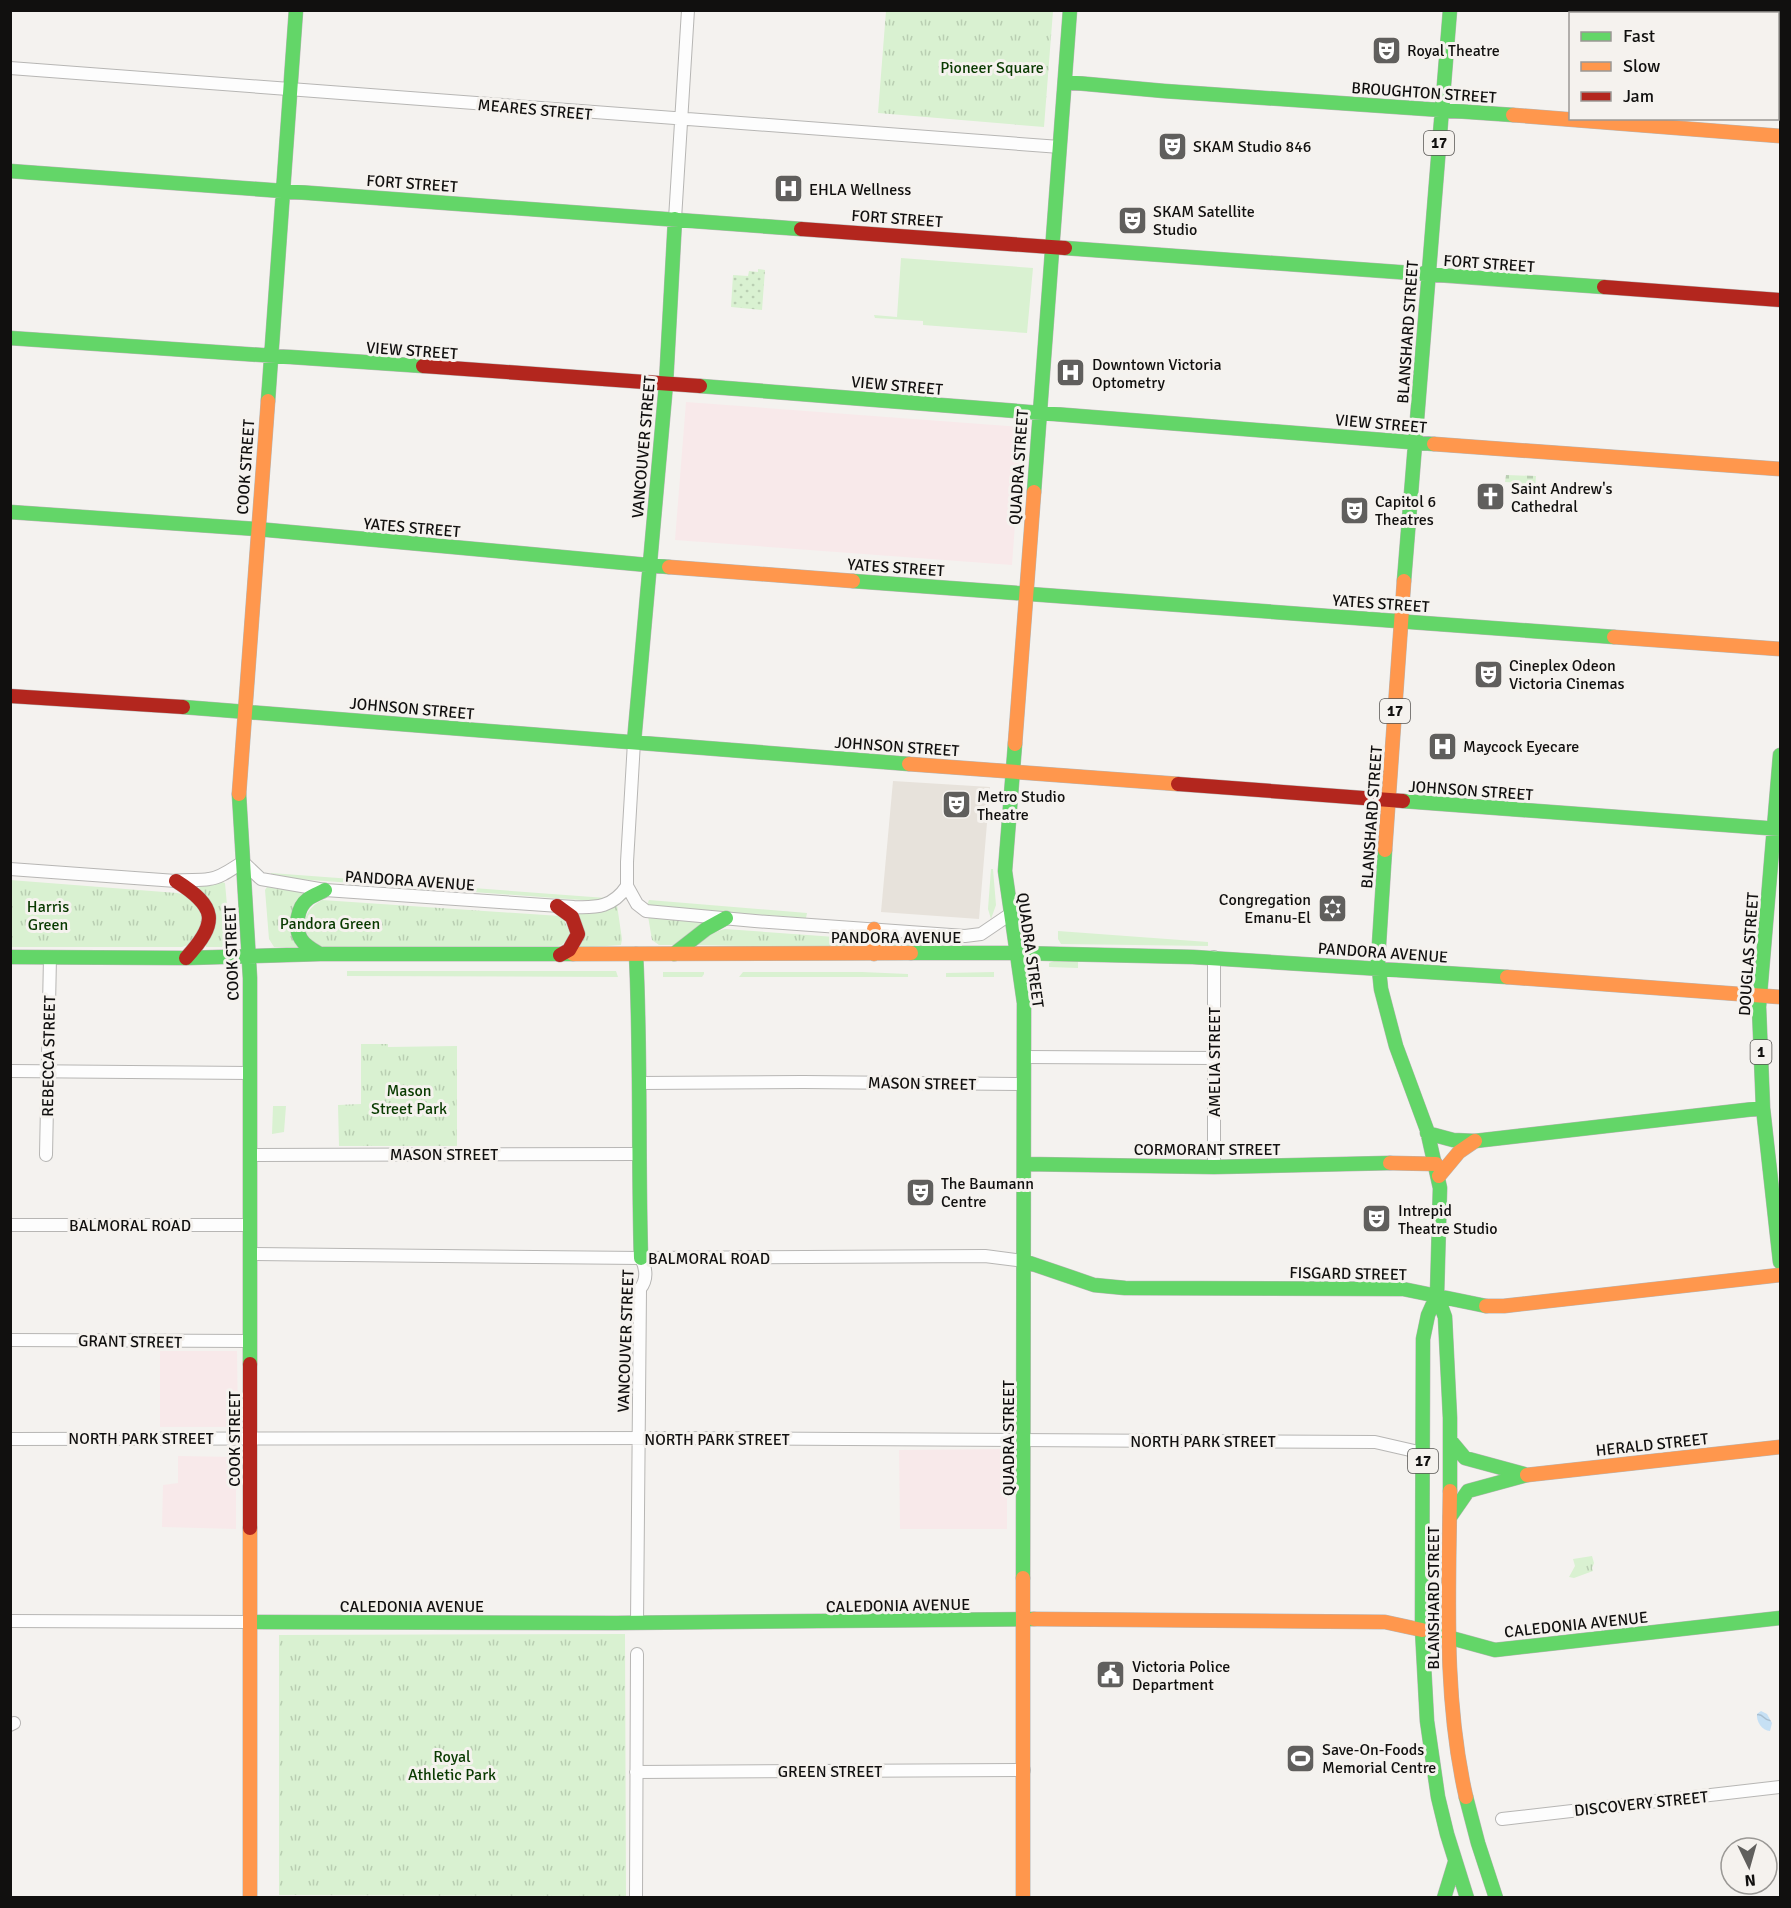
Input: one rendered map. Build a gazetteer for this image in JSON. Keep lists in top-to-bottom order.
{
  "streets": {
    "main road": [
      "BROUGHTON STREET",
      "17",
      "FORT STREET",
      "BLANSHARD STREET",
      "VIEW STREET",
      "VANCOUVER STREET",
      "COOK STREET",
      "QUADRA STREET",
      "YATES STREET",
      "JOHNSON STREET",
      "PANDORA AVENUE",
      "DOUGLAS STREET",
      "1",
      "CORMORANT STREET",
      "FISGARD STREET",
      "HERALD STREET",
      "CALEDONIA AVENUE"
    ],
    "street": [
      "MEARES STREET",
      "REBECCA STREET",
      "AMELIA STREET",
      "MASON STREET",
      "BALMORAL ROAD",
      "GRANT STREET",
      "NORTH PARK STREET",
      "GREEN STREET",
      "DISCOVERY STREET"
    ]
  },
  "crossings": [
    ["BROUGHTON STREET", "BLANSHARD STREET"],
    ["BROUGHTON STREET", "QUADRA STREET"],
    ["MEARES STREET", "VANCOUVER STREET"],
    ["MEARES STREET", "COOK STREET"],
    ["MEARES STREET", "QUADRA STREET"],
    ["FORT STREET", "BLANSHARD STREET"],
    ["FORT STREET", "VANCOUVER STREET"],
    ["FORT STREET", "COOK STREET"],
    ["FORT STREET", "QUADRA STREET"],
    ["BLANSHARD STREET", "VIEW STREET"],
    ["BLANSHARD STREET", "YATES STREET"],
    ["BLANSHARD STREET", "JOHNSON STREET"],
    ["BLANSHARD STREET", "PANDORA AVENUE"],
    ["BLANSHARD STREET", "CORMORANT STREET"],
    ["BLANSHARD STREET", "FISGARD STREET"],
    ["BLANSHARD STREET", "NORTH PARK STREET"],
    ["BLANSHARD STREET", "CALEDONIA AVENUE"],
    ["VIEW STREET", "VANCOUVER STREET"],
    ["VIEW STREET", "COOK STREET"],
    ["VIEW STREET", "QUADRA STREET"],
    ["VANCOUVER STREET", "YATES STREET"],
    ["VANCOUVER STREET", "JOHNSON STREET"],
    ["VANCOUVER STREET", "PANDORA AVENUE"],
    ["VANCOUVER STREET", "MASON STREET"],
    ["VANCOUVER STREET", "BALMORAL ROAD"],
    ["VANCOUVER STREET", "NORTH PARK STREET"],
    ["VANCOUVER STREET", "CALEDONIA AVENUE"],
    ["COOK STREET", "YATES STREET"],
    ["COOK STREET", "JOHNSON STREET"],
    ["COOK STREET", "PANDORA AVENUE"],
    ["COOK STREET", "MASON STREET"],
    ["COOK STREET", "BALMORAL ROAD"],
    ["COOK STREET", "GRANT STREET"],
    ["COOK STREET", "NORTH PARK STREET"],
    ["COOK STREET", "CALEDONIA AVENUE"],
    ["QUADRA STREET", "YATES STREET"],
    ["QUADRA STREET", "JOHNSON STREET"],
    ["QUADRA STREET", "PANDORA AVENUE"],
    ["QUADRA STREET", "MASON STREET"],
    ["QUADRA STREET", "CORMORANT STREET"],
    ["QUADRA STREET", "BALMORAL ROAD"],
    ["QUADRA STREET", "FISGARD STREET"],
    ["QUADRA STREET", "NORTH PARK STREET"],
    ["QUADRA STREET", "CALEDONIA AVENUE"],
    ["QUADRA STREET", "GREEN STREET"],
    ["JOHNSON STREET", "DOUGLAS STREET"],
    ["PANDORA AVENUE", "DOUGLAS STREET"],
    ["PANDORA AVENUE", "REBECCA STREET"],
    ["PANDORA AVENUE", "AMELIA STREET"],
    ["AMELIA STREET", "CORMORANT STREET"],
    ["BALMORAL ROAD", "FISGARD STREET"]
  ],
  "parks": [
    "Pioneer Square",
    "Harris Green",
    "Pandora Green",
    "Mason Street Park",
    "Royal Athletic Park"
  ],
  "places": {
    "theatre": [
      "Royal Theatre",
      "SKAM Studio 846",
      "SKAM Satellite Studio",
      "Capitol 6 Theatres",
      "Cineplex Odeon Victoria Cinemas",
      "Metro Studio Theatre",
      "The Baumann Centre",
      "Intrepid Theatre Studio"
    ],
    "hospital": ["EHLA Wellness", "Downtown Victoria Optometry", "Maycock Eyecare"],
    "church": ["Saint Andrew's Cathedral"],
    "synagogue": ["Congregation Emanu-El"],
    "public building": ["Victoria Police Department"],
    "sports": ["Save-On-Foods Memorial Centre"]
  },
  "legend": ["Fast", "Slow", "Jam"],
  "north": "bottom"
}
